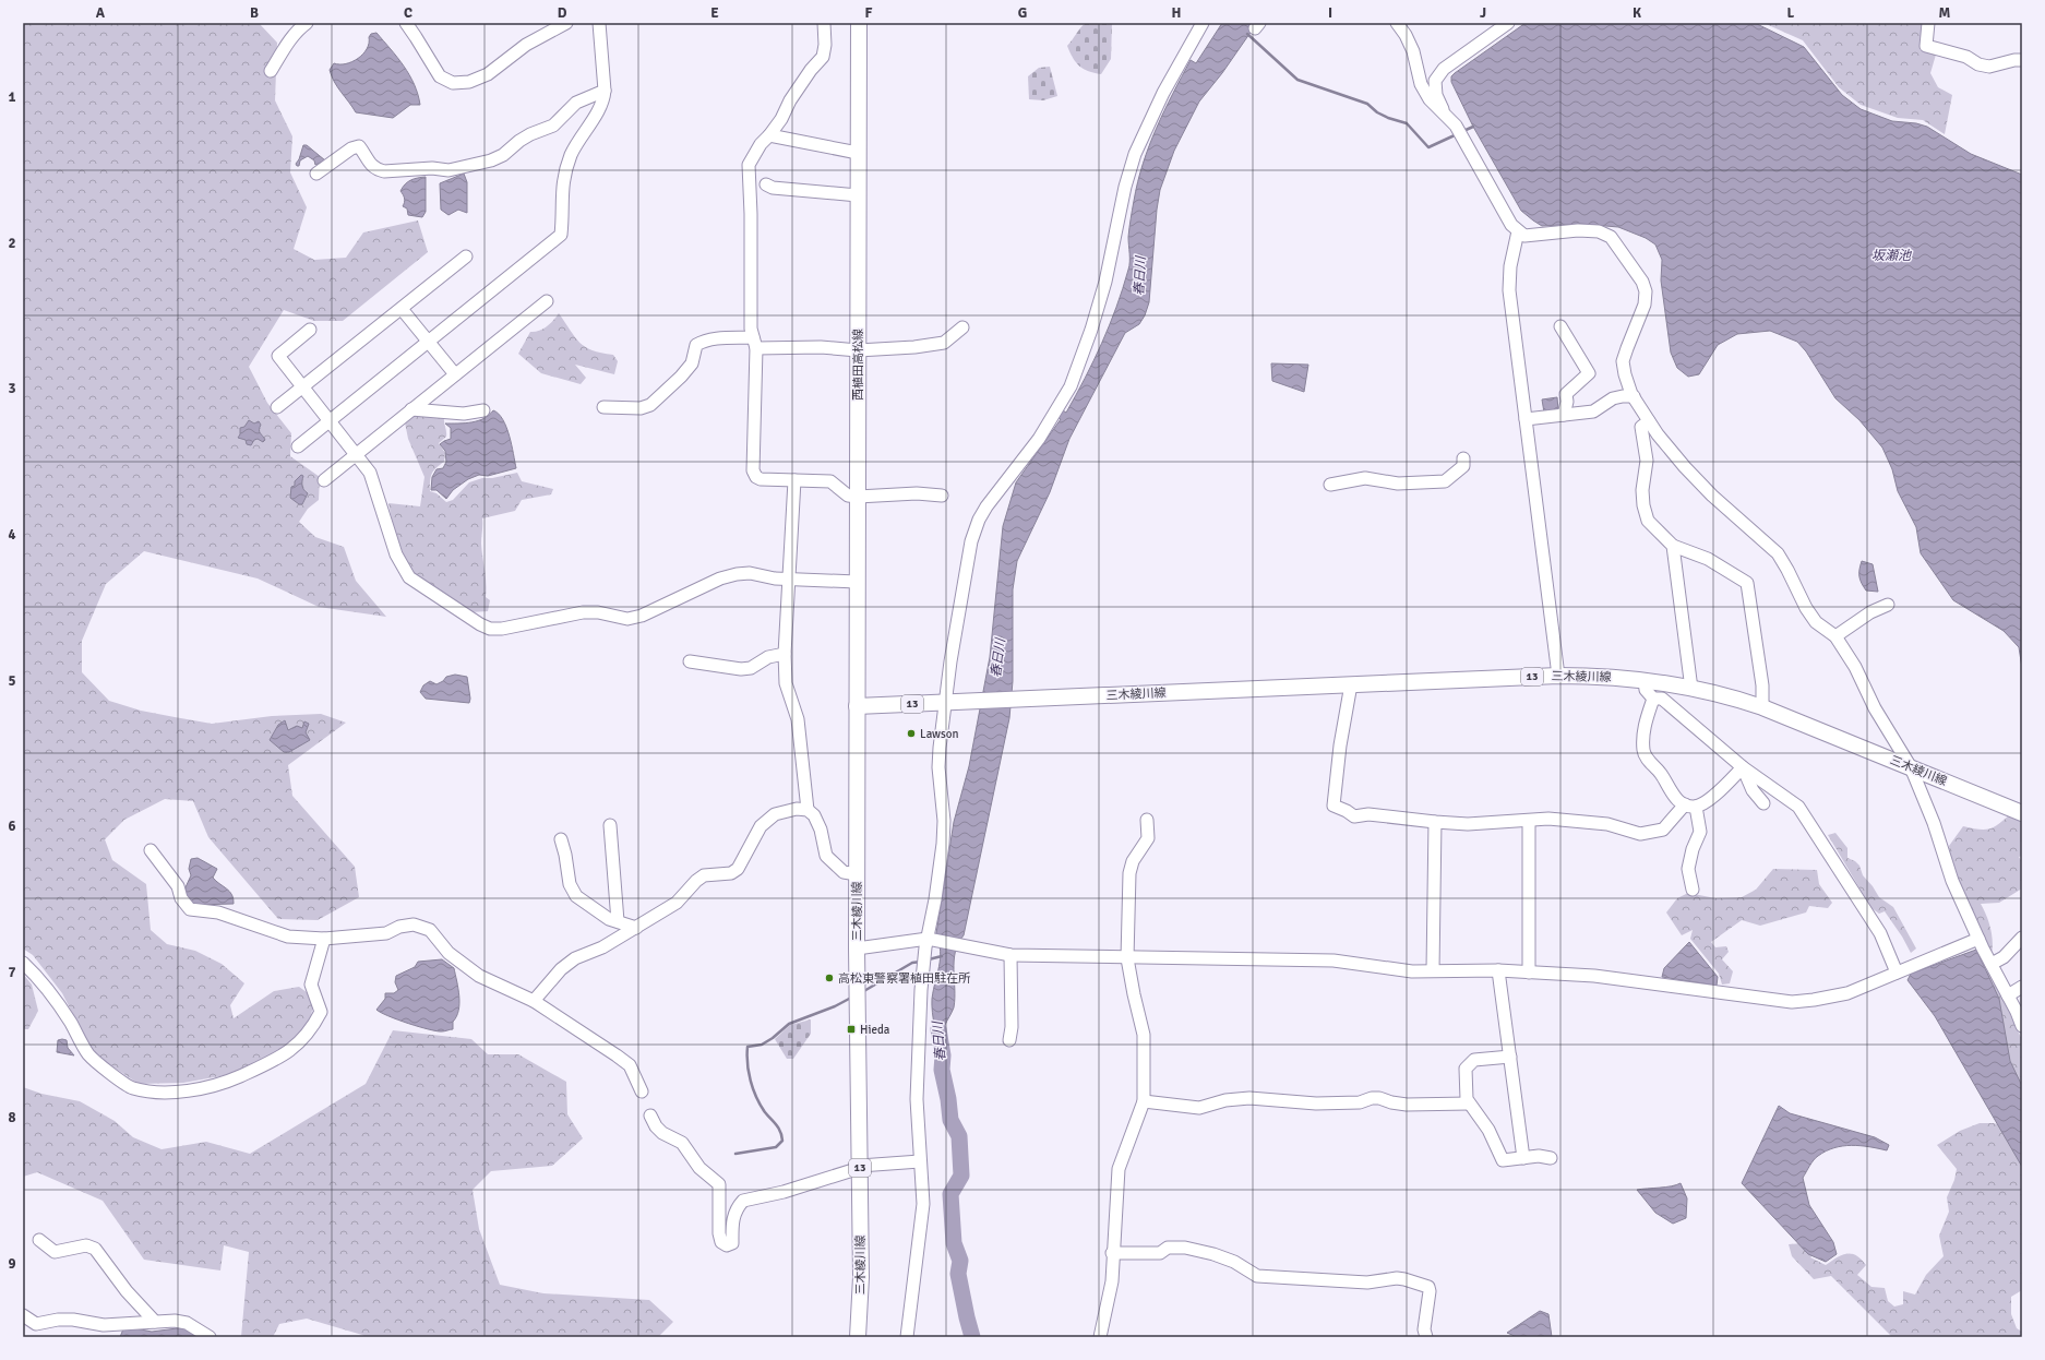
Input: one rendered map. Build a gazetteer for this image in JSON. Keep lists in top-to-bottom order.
{
  "streets": {
    "main road": ["西植田高松線", "13", "三木綾川線"]
  },
  "crossings": [
    ["西植田高松線", "三木綾川線"]
  ],
  "water": ["坂瀬池", "春日川"],
  "places": {
    "other": ["Lawson", "高松東警察署植田駐在所"],
    "transit": ["Hieda"]
  },
  "grid": {
    "columns": [
      "A",
      "B",
      "C",
      "D",
      "E",
      "F",
      "G",
      "H",
      "I",
      "J",
      "K",
      "L",
      "M"
    ],
    "rows": [
      "1",
      "2",
      "3",
      "4",
      "5",
      "6",
      "7",
      "8",
      "9"
    ]
  }
}
